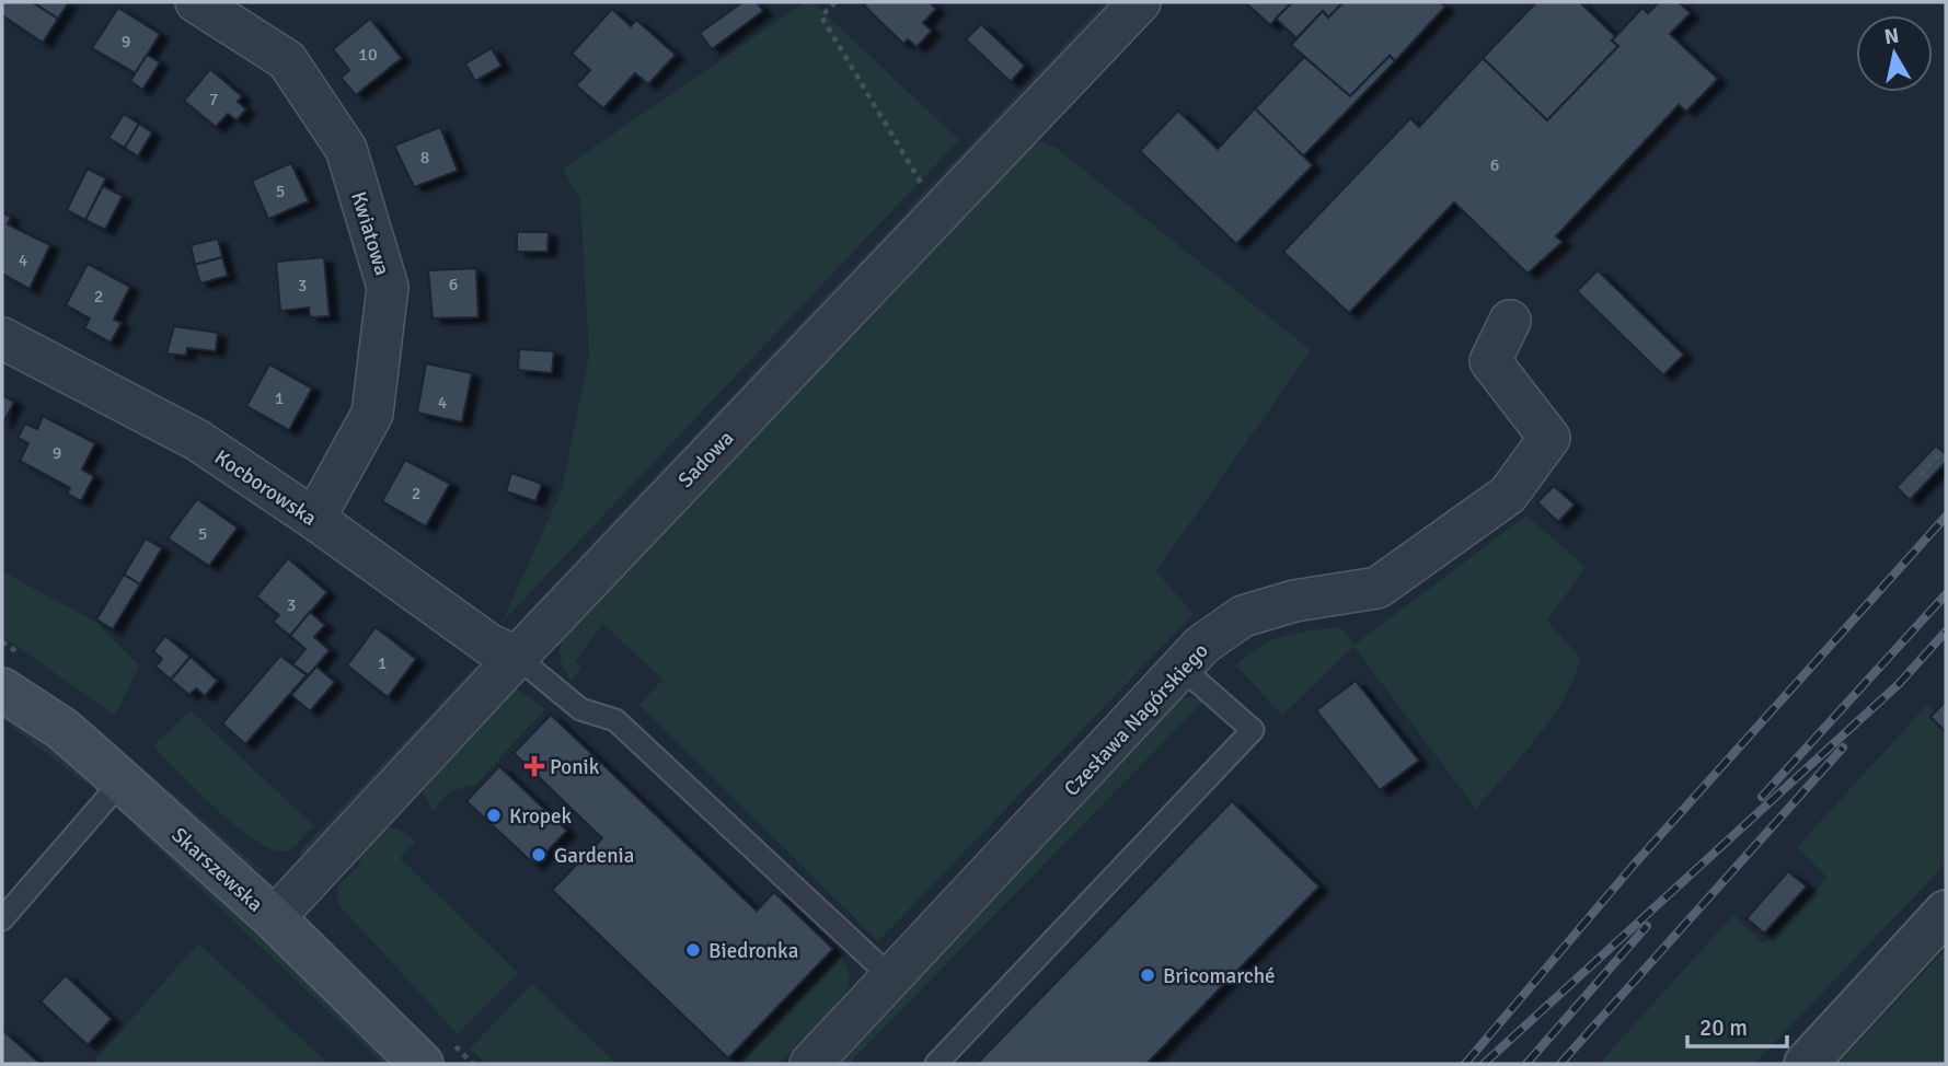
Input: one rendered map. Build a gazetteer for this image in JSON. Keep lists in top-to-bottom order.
{
  "streets": {
    "main road": ["Skarszewska"],
    "street": [
      "Kwiatowa",
      "Sadowa",
      "Kocborowska",
      "Czesława Nagórskiego"
    ]
  },
  "crossings": [
    ["Kwiatowa", "Kocborowska"],
    ["Sadowa", "Kocborowska"],
    ["Sadowa", "Skarszewska"]
  ],
  "places": {
    "health": ["Ponik"],
    "other": [
      "Kropek",
      "Gardenia",
      "Biedronka",
      "Bricomarché"
    ]
  },
  "house_numbers": [
    "9",
    "10",
    "7",
    "8",
    "6",
    "5",
    "4",
    "6",
    "3",
    "2",
    "1",
    "4",
    "9",
    "2",
    "5",
    "3",
    "1"
  ],
  "scale_bar": "20 m",
  "north": "top"
}
